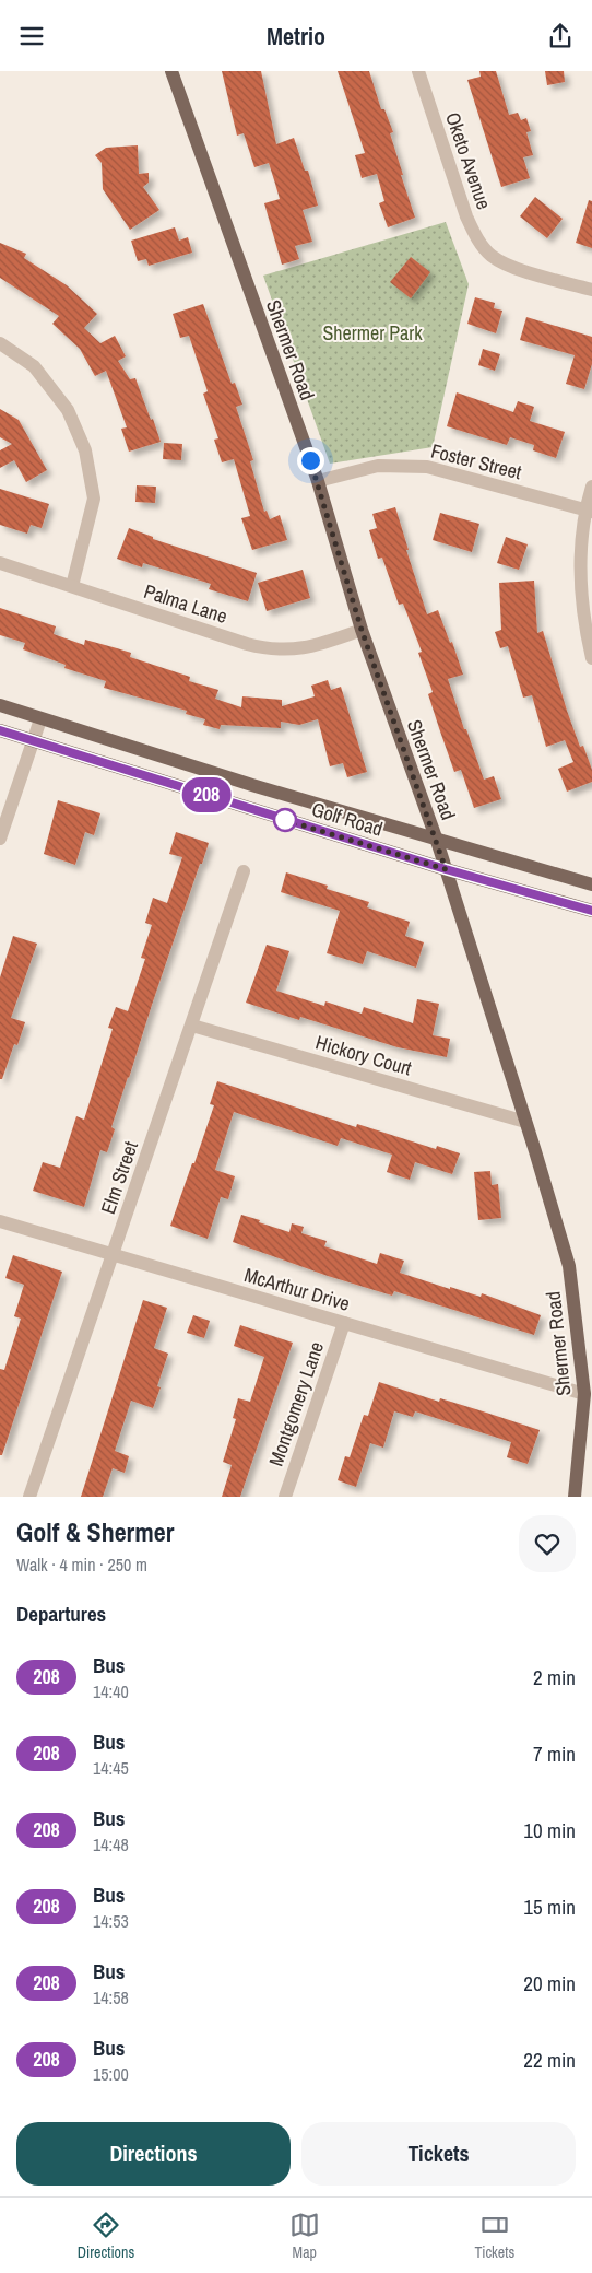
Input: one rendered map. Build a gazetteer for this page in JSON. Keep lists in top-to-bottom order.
{
  "streets": {
    "main road": ["Shermer Road", "Golf Road"],
    "street": [
      "Oketo Avenue",
      "Foster Street",
      "Palma Lane",
      "Hickory Court",
      "Elm Street",
      "McArthur Drive",
      "Montgomery Lane"
    ]
  },
  "crossings": [
    ["Shermer Road", "Foster Street"],
    ["Shermer Road", "Palma Lane"],
    ["Shermer Road", "Golf Road"],
    ["Shermer Road", "Hickory Court"],
    ["Shermer Road", "McArthur Drive"],
    ["Hickory Court", "Elm Street"],
    ["Elm Street", "McArthur Drive"],
    ["McArthur Drive", "Montgomery Lane"]
  ],
  "parks": ["Shermer Park"],
  "lines": ["bus line 208"],
  "page": {
    "header": "Metrio",
    "on_map": "208",
    "heading": [
      ["Golf & Shermer", "Walk · 4 min · 250 m"],
      "Departures"
    ],
    "list": [
      {
        "mark": "208",
        "name": "Bus",
        "note": "14:40",
        "value": "2 min"
      },
      {
        "mark": "208",
        "name": "Bus",
        "note": "14:45",
        "value": "7 min"
      },
      {
        "mark": "208",
        "name": "Bus",
        "note": "14:48",
        "value": "10 min"
      },
      {
        "mark": "208",
        "name": "Bus",
        "note": "14:53",
        "value": "15 min"
      },
      {
        "mark": "208",
        "name": "Bus",
        "note": "14:58",
        "value": "20 min"
      },
      {
        "mark": "208",
        "name": "Bus",
        "note": "15:00",
        "value": "22 min"
      }
    ],
    "buttons": ["Directions", "Tickets"],
    "tabs": ["Directions", "Map", "Tickets"]
  }
}
